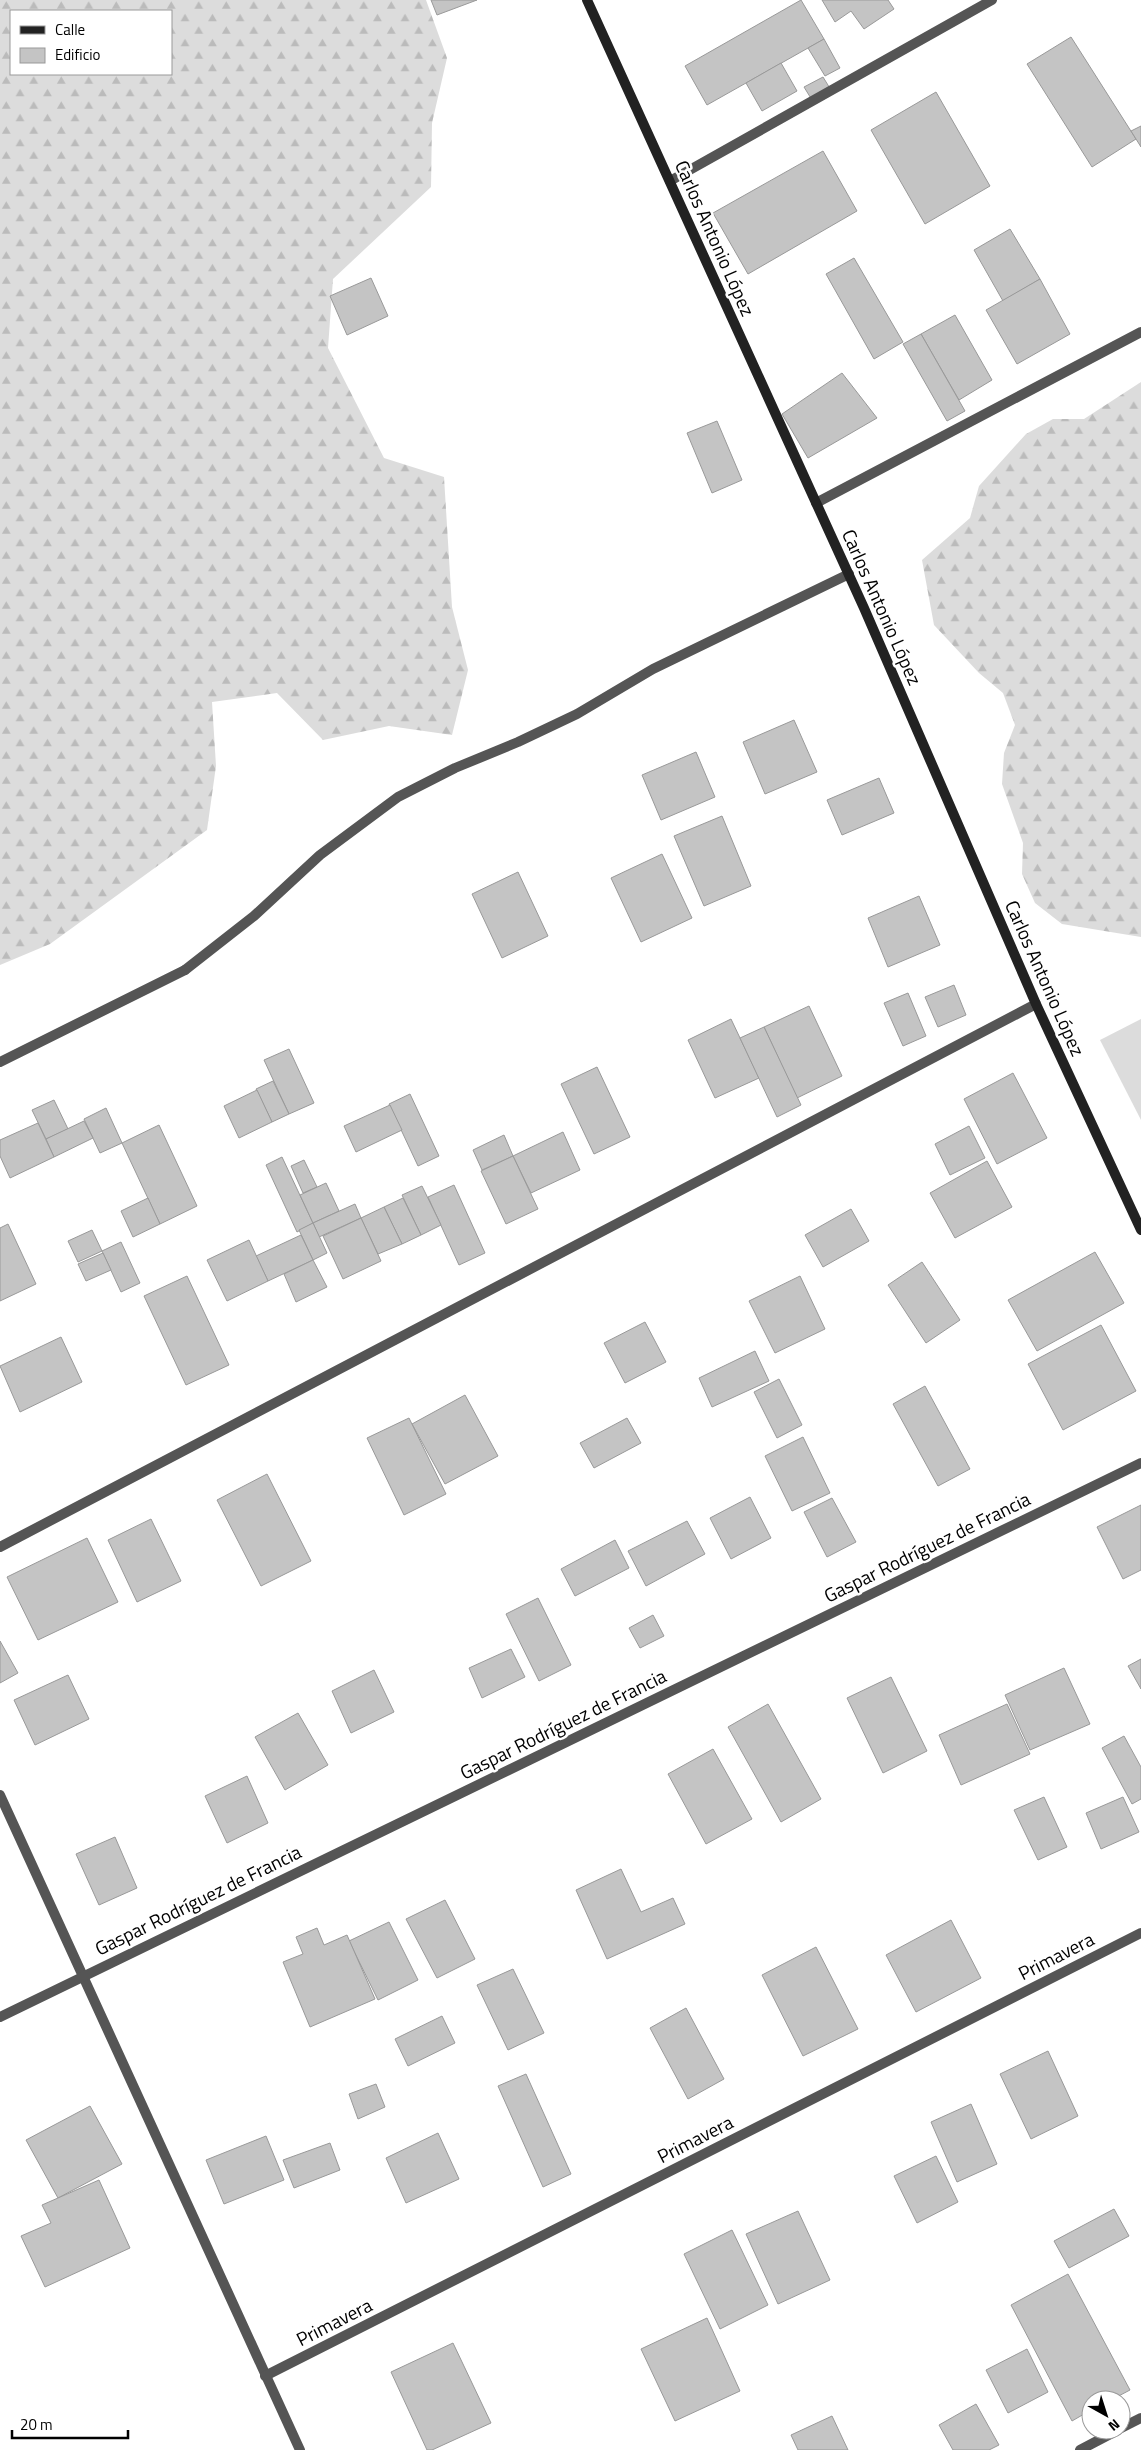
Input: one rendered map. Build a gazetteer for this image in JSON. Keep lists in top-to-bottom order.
{
  "streets": {
    "street": ["Carlos Antonio López", "Gaspar Rodríguez de Francia", "Primavera"]
  },
  "legend": ["Calle", "Edificio"],
  "scale_bar": "20 m",
  "north": "bottom right"
}
